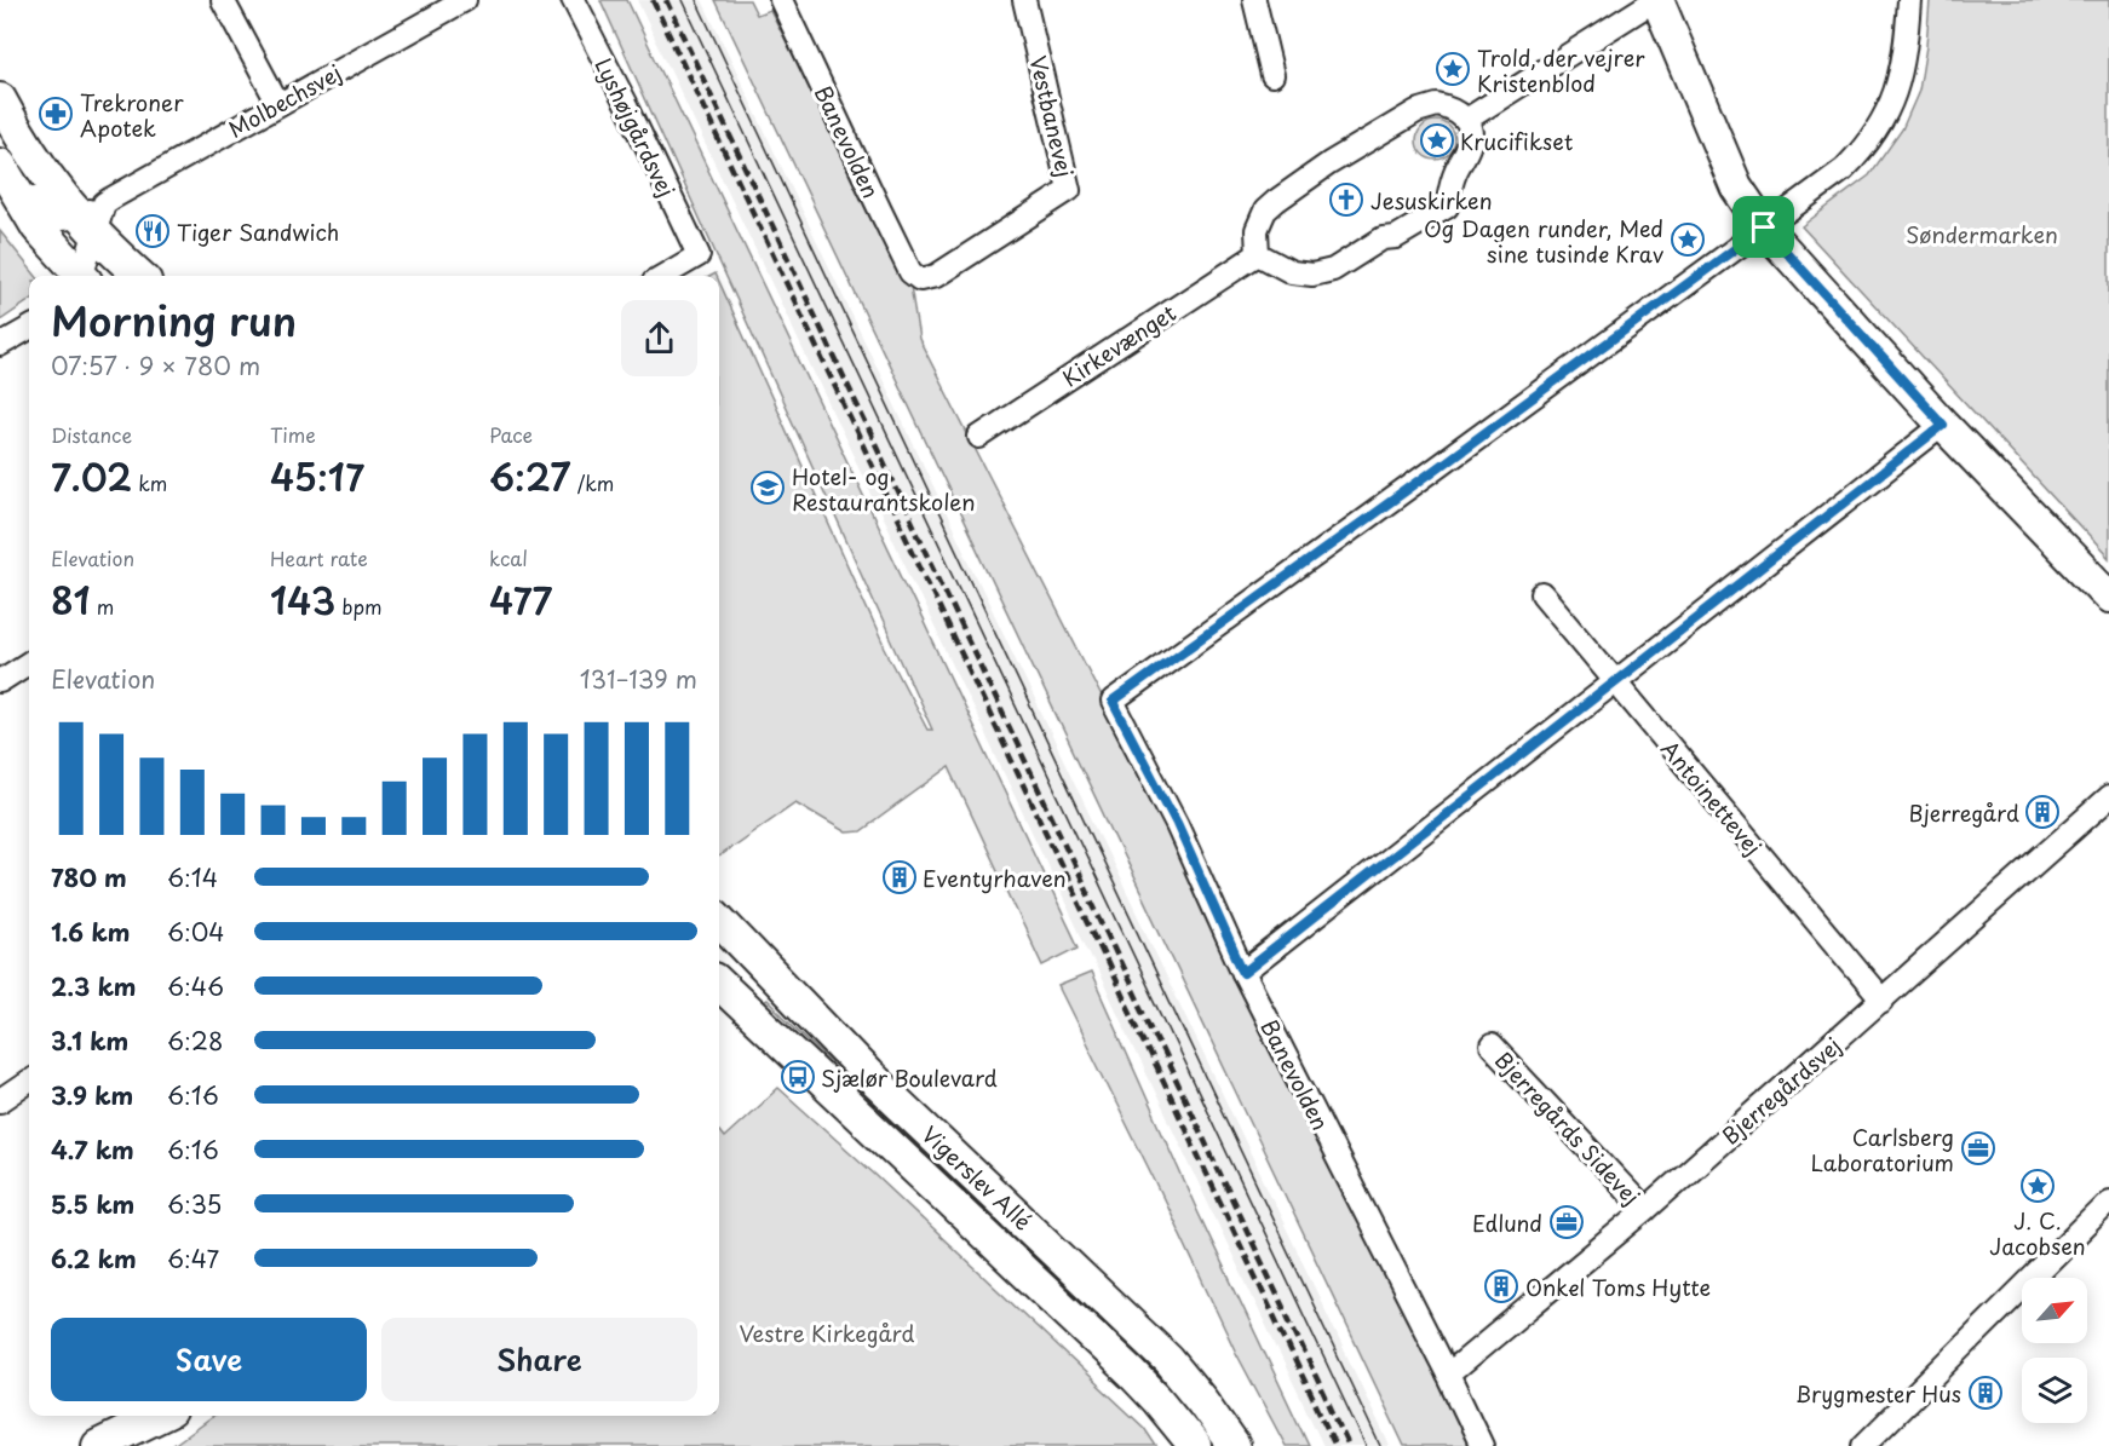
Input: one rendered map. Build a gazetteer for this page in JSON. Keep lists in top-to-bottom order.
{
  "streets": {
    "street": [
      "Molbechsvej",
      "Vestbanevej",
      "Lyshøjgårdsvej",
      "Banevolden",
      "Kirkevænget",
      "Antoinettevej",
      "Bjerregårdsvej",
      "Bjerregårds Sidevej",
      "Vigerslev Allé"
    ]
  },
  "crossings": [
    ["Vestbanevej", "Banevolden"],
    ["Banevolden", "Bjerregårdsvej"],
    ["Antoinettevej", "Bjerregårdsvej"],
    ["Bjerregårdsvej", "Bjerregårds Sidevej"]
  ],
  "parks": ["Søndermarken", "Vestre Kirkegård"],
  "places": {
    "place": [
      "Trold, der vejrer Kristenblod",
      "Krucifikset",
      "Og Dagen runder, Med sine tusinde Krav",
      "J. C. Jacobsen"
    ],
    "pharmacy": ["Trekroner Apotek"],
    "church": ["Jesuskirken"],
    "restaurant": ["Tiger Sandwich"],
    "school or university": ["Hotel- og Restaurantskolen"],
    "building": [
      "Bjerregård",
      "Eventyrhaven",
      "Onkel Toms Hytte",
      "Brygmester Hus"
    ],
    "bus stop": ["Sjælør Boulevard"],
    "office": ["Carlsberg Laboratorium", "Edlund"]
  },
  "north": "top right",
  "page": {
    "heading": ["Morning run", "07:57 · 9 × 780 m"],
    "stats": [
      ["Distance", "7.02 km"],
      ["Time", "45:17"],
      ["Pace", "6:27 /km"],
      ["Elevation", "81 m"],
      ["Heart rate", "143 bpm"],
      ["kcal", "477"]
    ],
    "chart": ["Elevation", "131–139 m"],
    "list": [
      {
        "name": "780 m",
        "note": "6:14"
      },
      {
        "name": "1.6 km",
        "note": "6:04"
      },
      {
        "name": "2.3 km",
        "note": "6:46"
      },
      {
        "name": "3.1 km",
        "note": "6:28"
      },
      {
        "name": "3.9 km",
        "note": "6:16"
      },
      {
        "name": "4.7 km",
        "note": "6:16"
      },
      {
        "name": "5.5 km",
        "note": "6:35"
      },
      {
        "name": "6.2 km",
        "note": "6:47"
      }
    ],
    "buttons": ["Save", "Share"]
  }
}
